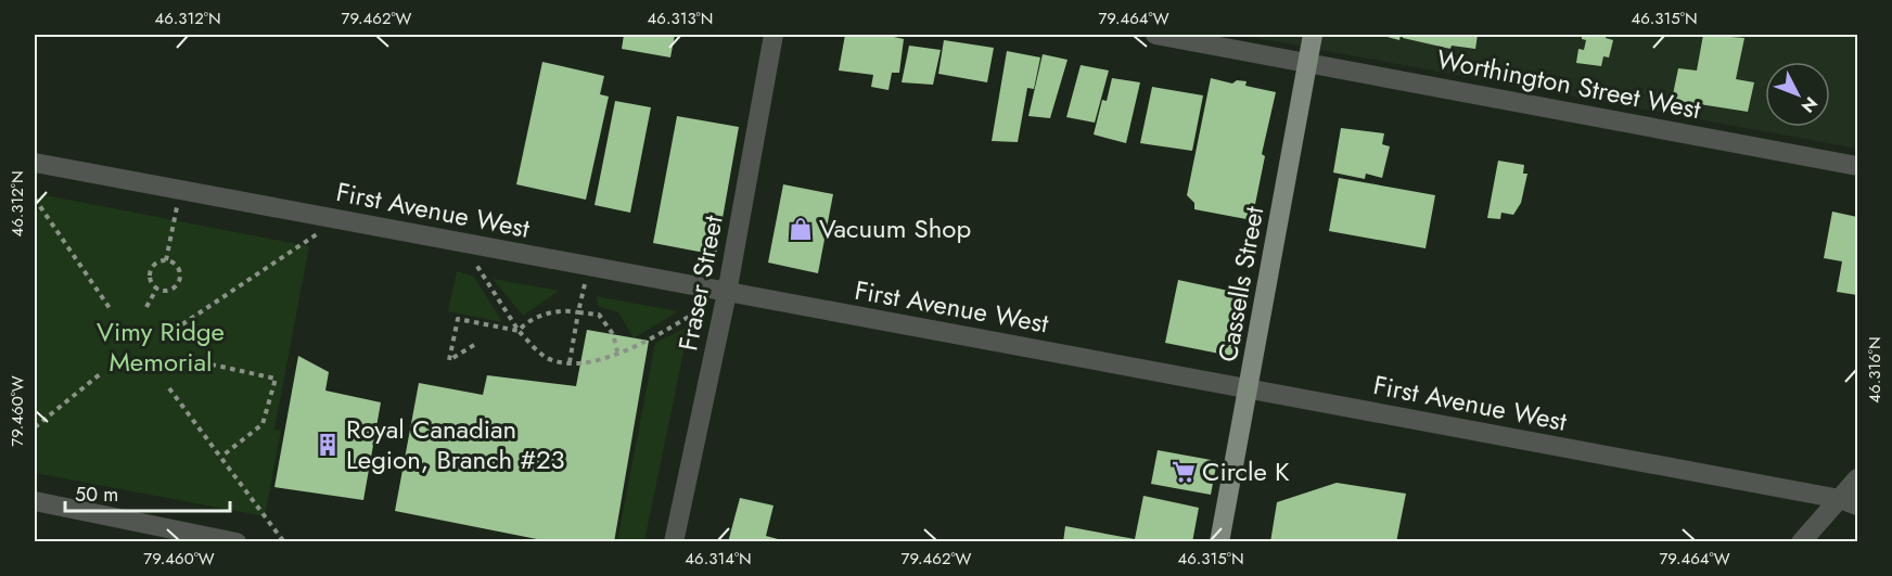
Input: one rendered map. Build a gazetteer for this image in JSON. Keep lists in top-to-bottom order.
{
  "streets": {
    "main road": ["Cassells Street"],
    "street": ["Worthington Street West", "First Avenue West", "Fraser Street"]
  },
  "crossings": [
    ["Worthington Street West", "Cassells Street"],
    ["First Avenue West", "Fraser Street"],
    ["First Avenue West", "Cassells Street"]
  ],
  "parks": ["Vimy Ridge Memorial"],
  "places": {
    "shop": ["Vacuum Shop"],
    "building": ["Royal Canadian Legion, Branch #23"],
    "supermarket": ["Circle K"]
  },
  "scale_bar": "50 m",
  "north": "bottom right",
  "coordinates": [
    "46.312°N",
    "79.462°W",
    "46.313°N",
    "79.464°W",
    "46.315°N",
    "46.316°N",
    "79.460°W",
    "46.314°N"
  ]
}
